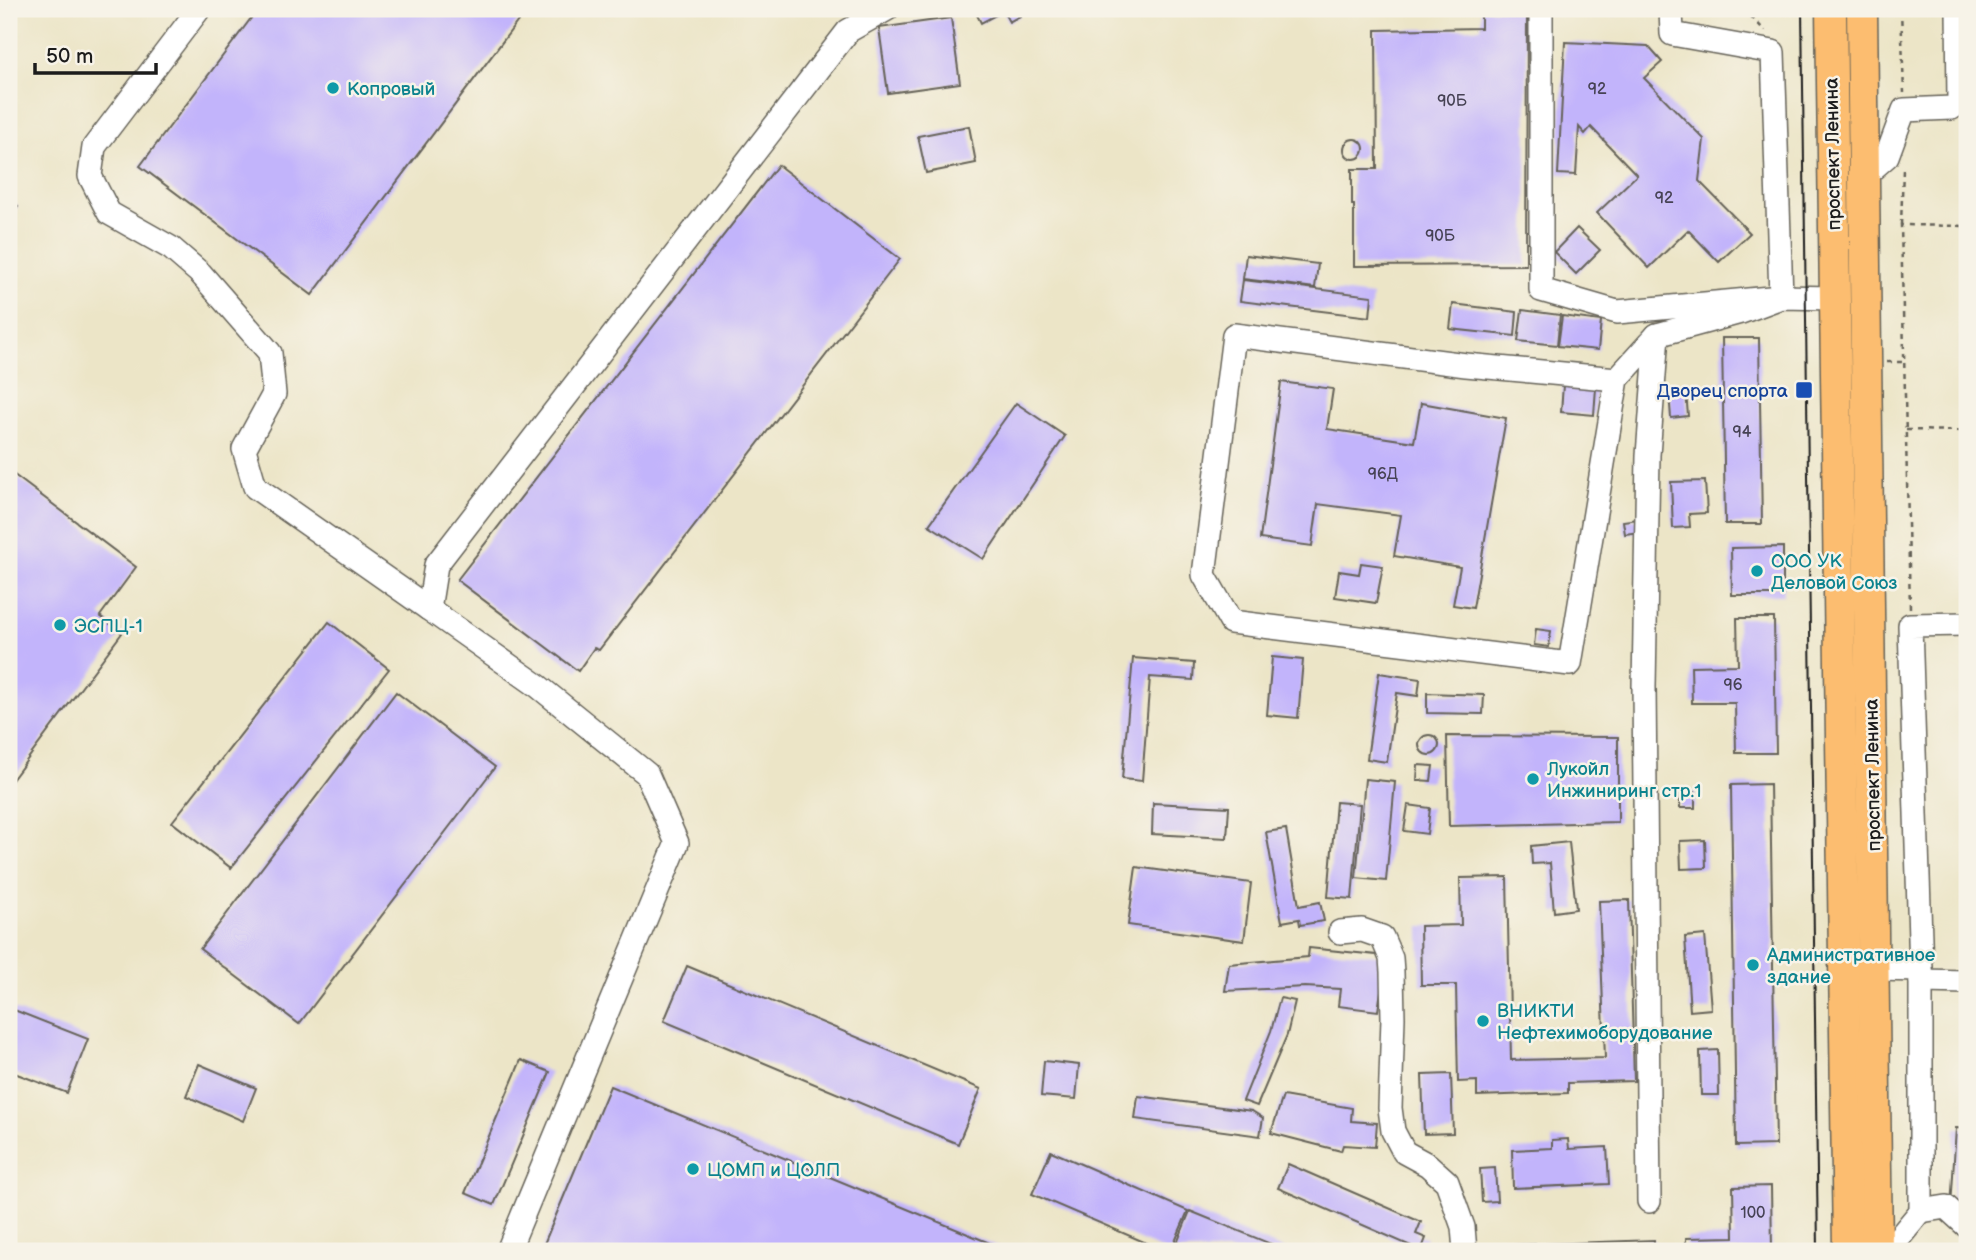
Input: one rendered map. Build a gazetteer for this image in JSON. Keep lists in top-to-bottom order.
{
  "streets": {
    "main road": ["проспект Ленина"]
  },
  "places": {
    "other": [
      "Копровый",
      "ООО УК Деловой Союз",
      "ЭСПЦ-1",
      "Лукойл Инжиниринг стр.1",
      "Административное здание",
      "ВНИКТИ Нефтехимоборудование",
      "ЦОМП и ЦОЛП"
    ],
    "transit": ["Дворец спорта"]
  },
  "house_numbers": [
    "92",
    "90Б",
    "92",
    "90Б",
    "94",
    "96Д",
    "96",
    "100"
  ],
  "scale_bar": "50 m"
}
